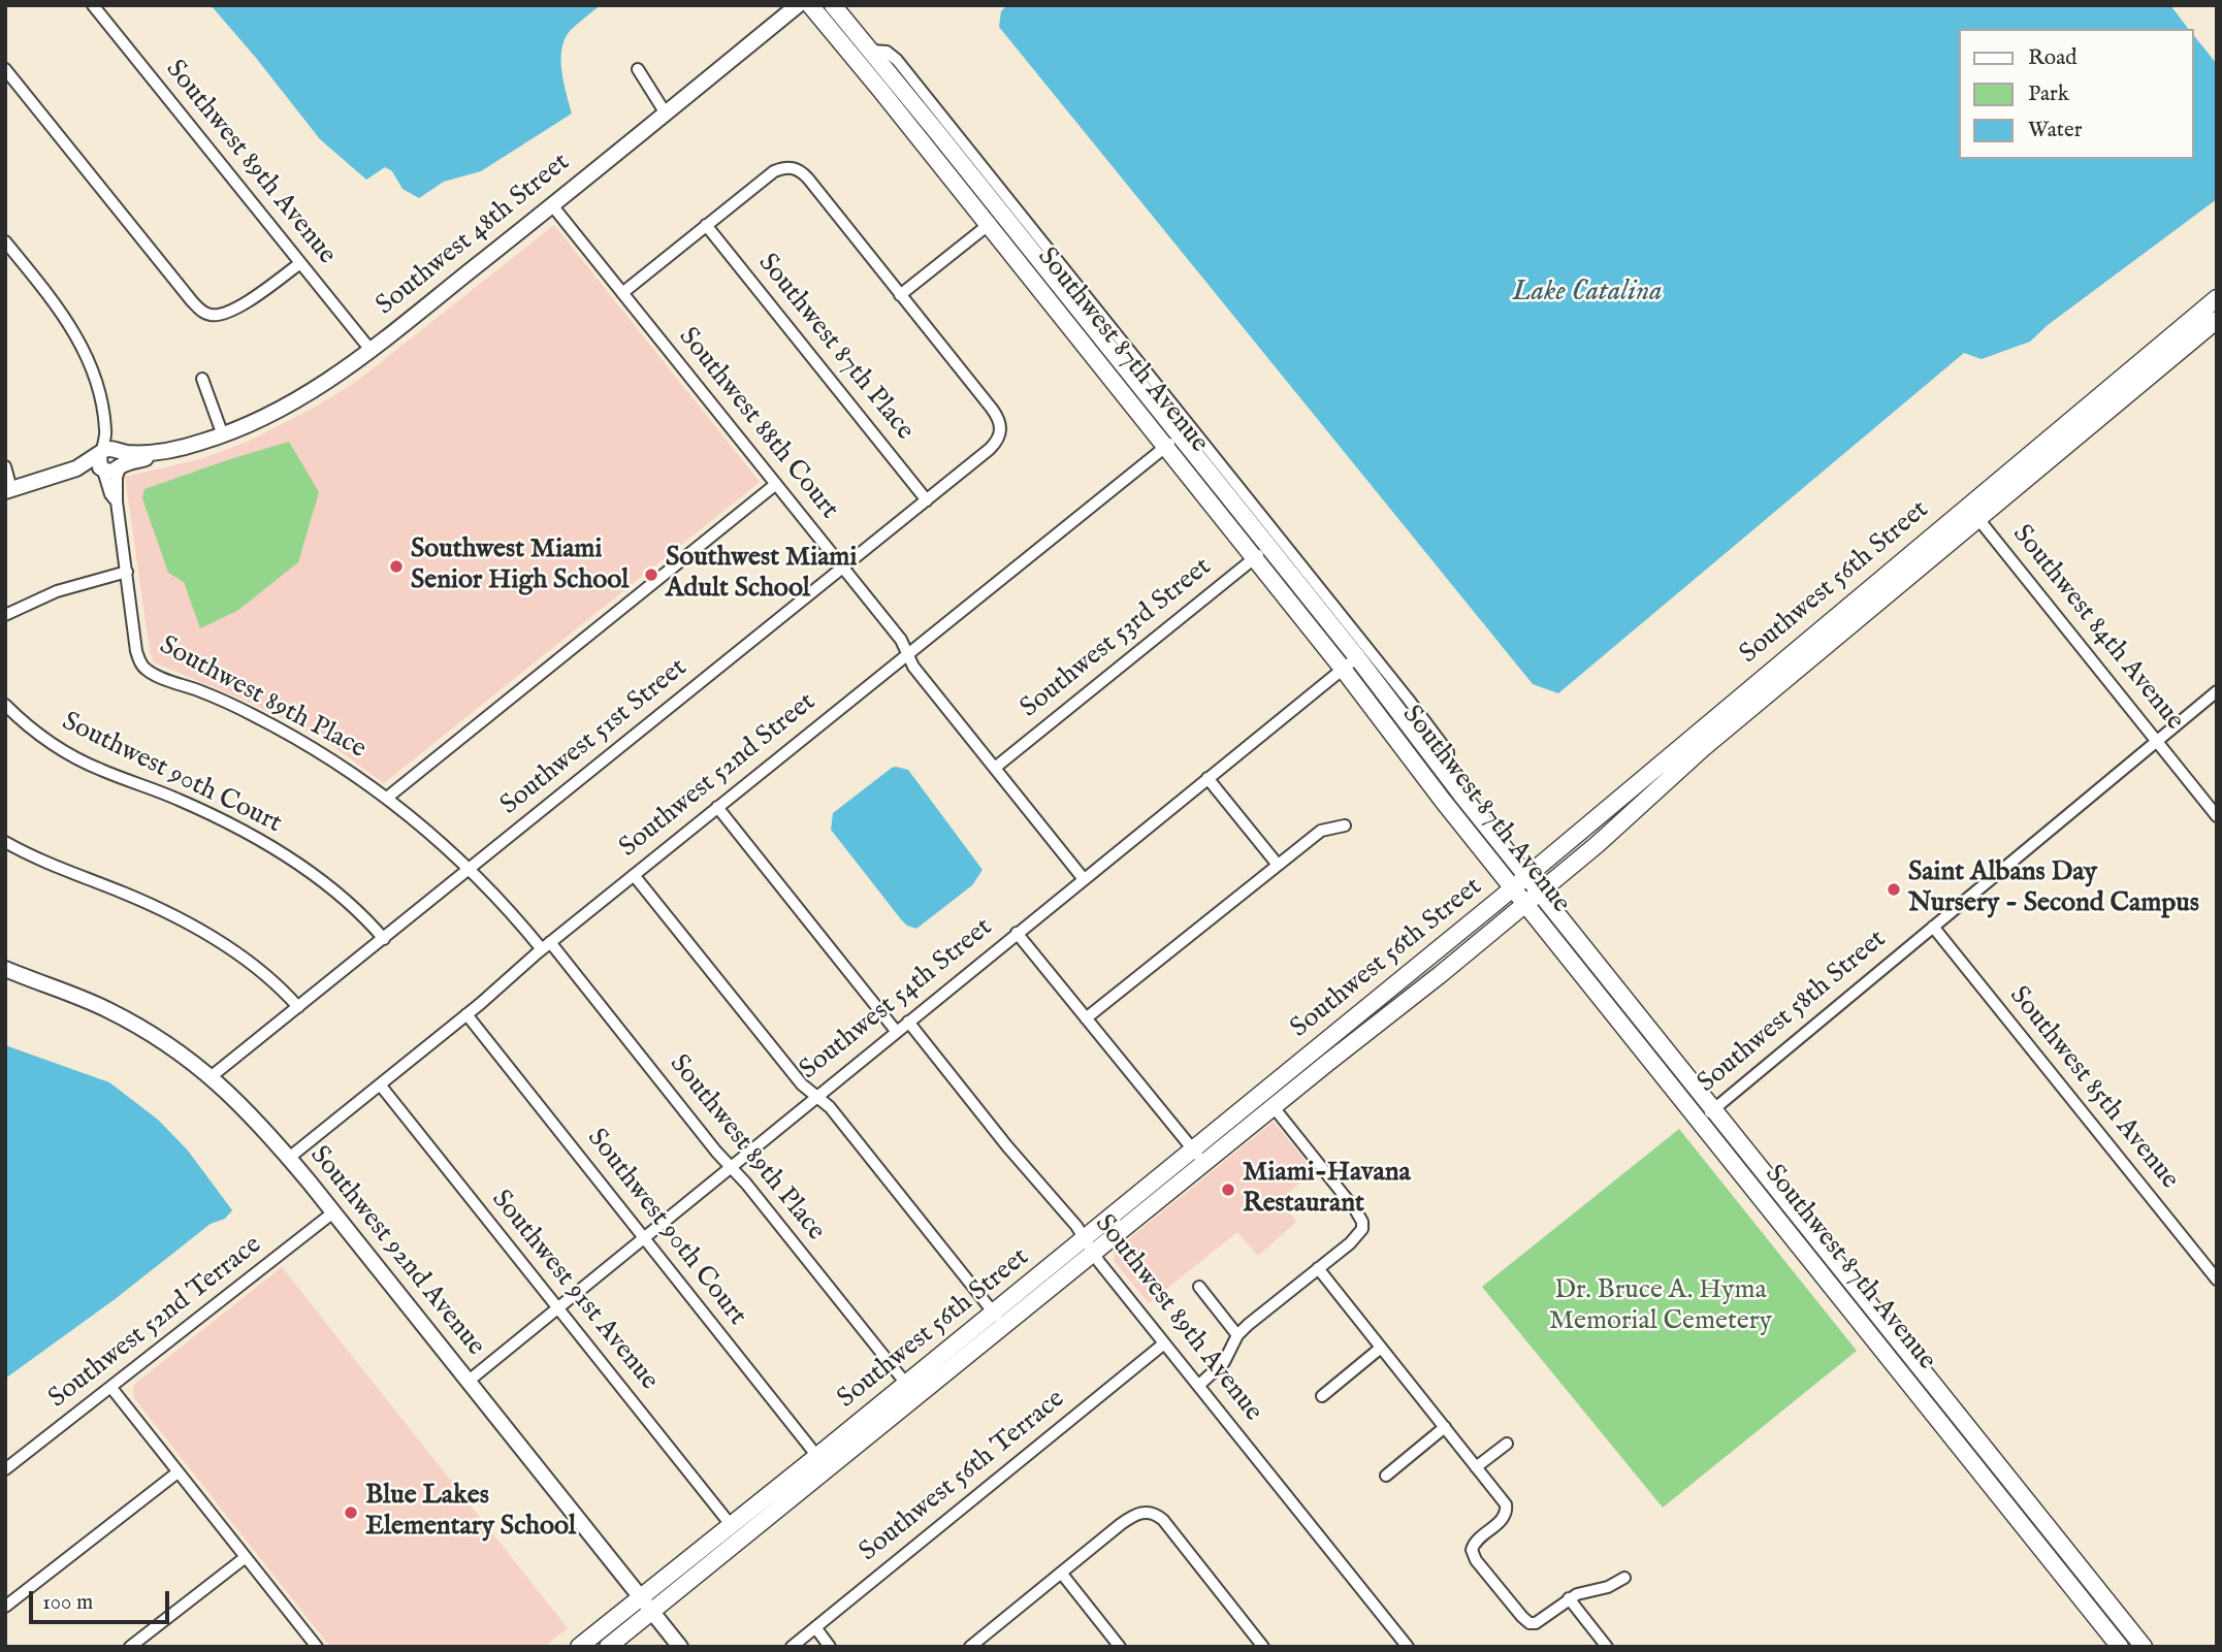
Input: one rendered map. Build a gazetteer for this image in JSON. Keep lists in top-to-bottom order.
{
  "streets": {
    "main road": ["Southwest 87th Avenue", "Southwest 56th Street"],
    "street": [
      "Southwest 89th Avenue",
      "Southwest 48th Street",
      "Southwest 87th Place",
      "Southwest 88th Court",
      "Southwest 84th Avenue",
      "Southwest 53rd Street",
      "Southwest 89th Place",
      "Southwest 51st Street",
      "Southwest 90th Court",
      "Southwest 52nd Street",
      "Southwest 54th Street",
      "Southwest 58th Street",
      "Southwest 85th Avenue",
      "Southwest 92nd Avenue",
      "Southwest 91st Avenue",
      "Southwest 52nd Terrace",
      "Southwest 56th Terrace"
    ]
  },
  "crossings": [
    ["Southwest 89th Avenue", "Southwest 48th Street"],
    ["Southwest 89th Avenue", "Southwest 56th Street"],
    ["Southwest 89th Avenue", "Southwest 54th Street"],
    ["Southwest 89th Avenue", "Southwest 56th Terrace"],
    ["Southwest 48th Street", "Southwest 88th Court"],
    ["Southwest 48th Street", "Southwest 89th Place"],
    ["Southwest 87th Place", "Southwest 51st Street"],
    ["Southwest 87th Avenue", "Southwest 56th Street"],
    ["Southwest 87th Avenue", "Southwest 53rd Street"],
    ["Southwest 87th Avenue", "Southwest 52nd Street"],
    ["Southwest 87th Avenue", "Southwest 54th Street"],
    ["Southwest 87th Avenue", "Southwest 58th Street"],
    ["Southwest 88th Court", "Southwest 53rd Street"],
    ["Southwest 88th Court", "Southwest 51st Street"],
    ["Southwest 88th Court", "Southwest 52nd Street"],
    ["Southwest 88th Court", "Southwest 54th Street"],
    ["Southwest 56th Street", "Southwest 84th Avenue"],
    ["Southwest 56th Street", "Southwest 89th Place"],
    ["Southwest 56th Street", "Southwest 90th Court"],
    ["Southwest 56th Street", "Southwest 92nd Avenue"],
    ["Southwest 56th Street", "Southwest 91st Avenue"],
    ["Southwest 84th Avenue", "Southwest 58th Street"],
    ["Southwest 89th Place", "Southwest 51st Street"],
    ["Southwest 89th Place", "Southwest 52nd Street"],
    ["Southwest 89th Place", "Southwest 54th Street"],
    ["Southwest 51st Street", "Southwest 90th Court"],
    ["Southwest 51st Street", "Southwest 92nd Avenue"],
    ["Southwest 90th Court", "Southwest 52nd Street"],
    ["Southwest 90th Court", "Southwest 54th Street"],
    ["Southwest 52nd Street", "Southwest 92nd Avenue"],
    ["Southwest 52nd Street", "Southwest 91st Avenue"],
    ["Southwest 54th Street", "Southwest 92nd Avenue"],
    ["Southwest 54th Street", "Southwest 91st Avenue"],
    ["Southwest 58th Street", "Southwest 85th Avenue"],
    ["Southwest 92nd Avenue", "Southwest 52nd Terrace"]
  ],
  "water": ["Lake Catalina"],
  "parks": ["Dr. Bruce A. Hyma Memorial Cemetery"],
  "places": [
    "Southwest Miami Senior High School",
    "Southwest Miami Adult School",
    "Saint Albans Day Nursery - Second Campus",
    "Miami-Havana Restaurant",
    "Blue Lakes Elementary School"
  ],
  "legend": ["Road", "Park", "Water"],
  "scale_bar": "100 m"
}
